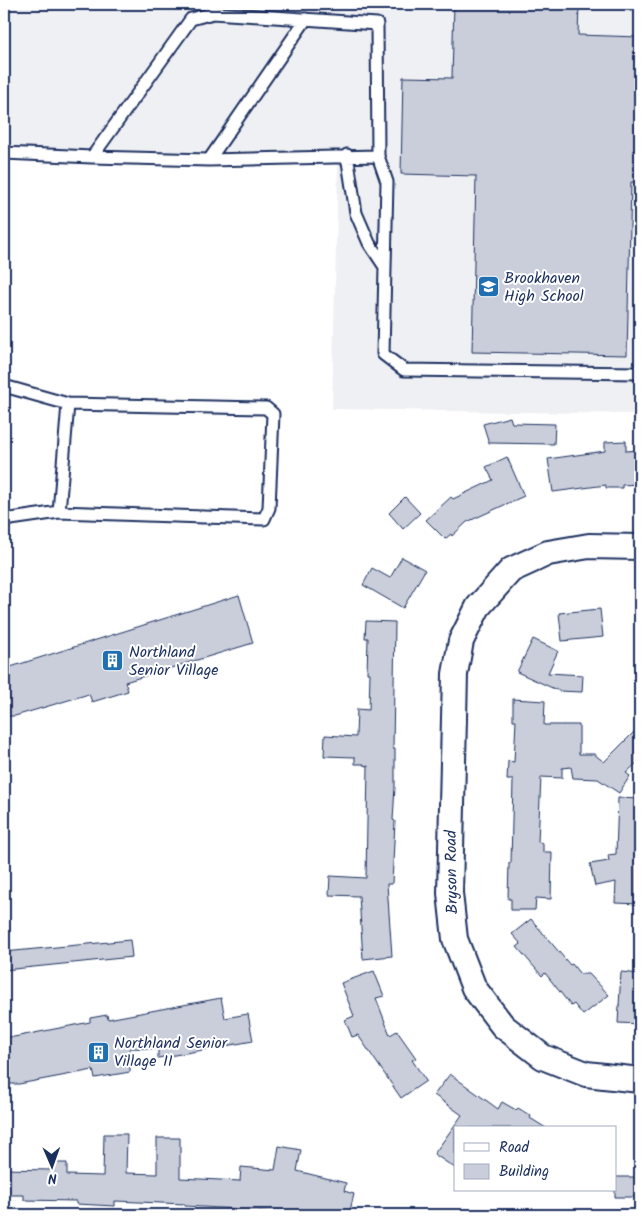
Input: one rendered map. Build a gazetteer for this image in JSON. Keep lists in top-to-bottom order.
{
  "streets": {
    "street": ["Bryson Road"]
  },
  "places": {
    "school or university": ["Brookhaven High School"],
    "building": ["Northland Senior Village", "Northland Senior Village II"]
  },
  "legend": ["Road", "Building"],
  "north": "bottom"
}
